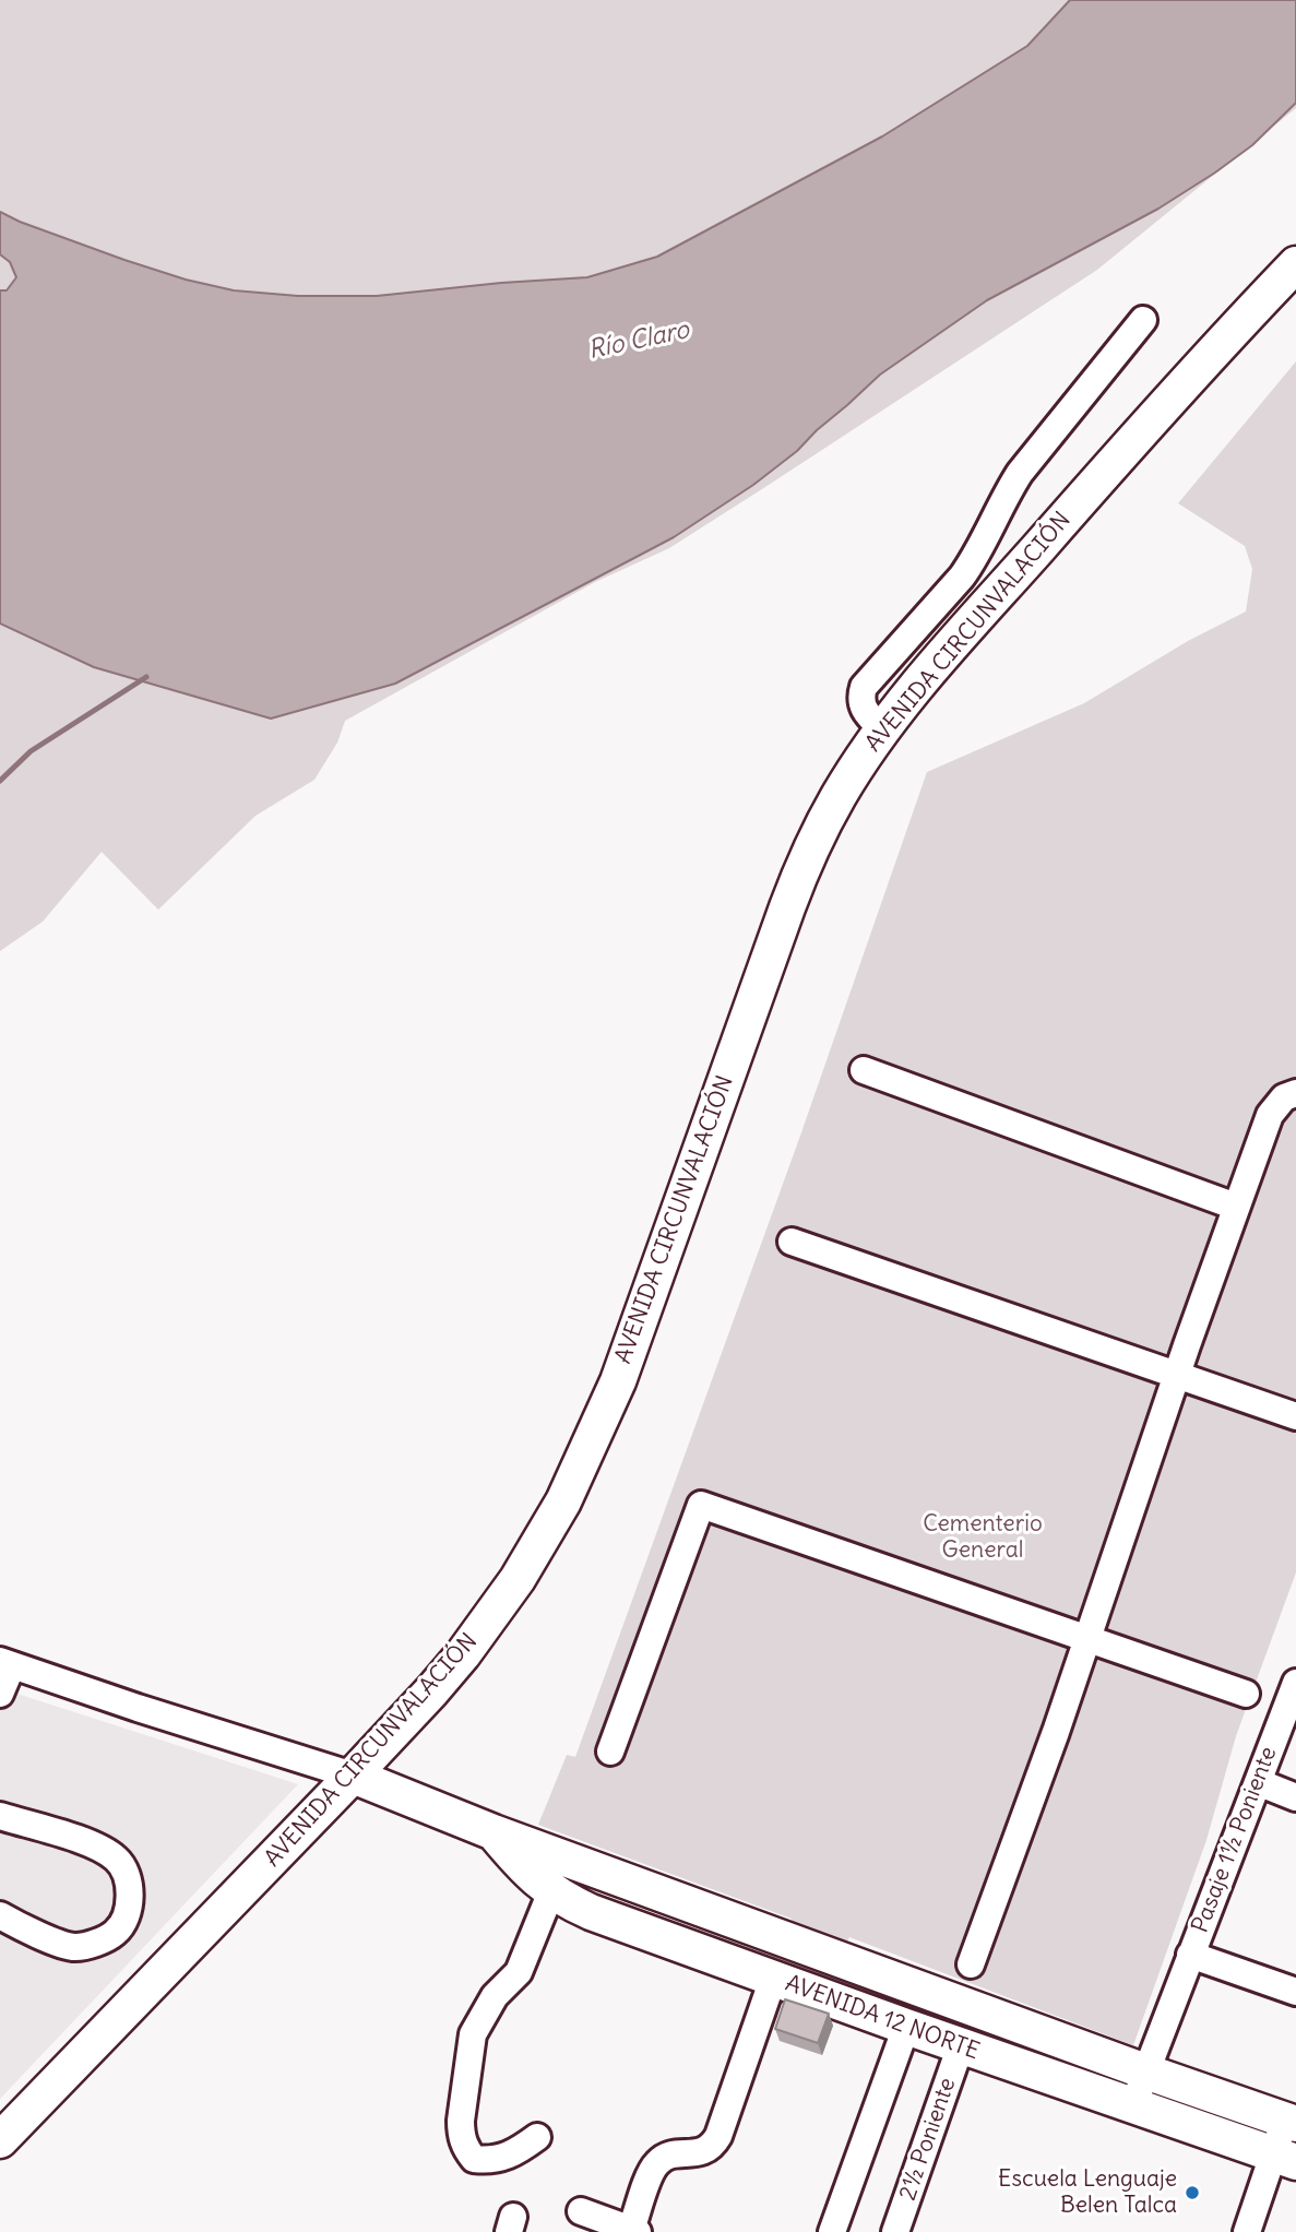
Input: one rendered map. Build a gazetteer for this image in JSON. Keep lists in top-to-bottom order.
{
  "streets": {
    "main road": ["AVENIDA CIRCUNVALACIÓN", "AVENIDA 12 NORTE"],
    "street": ["Pasaje 1½ Poniente", "2½ Poniente"]
  },
  "crossings": [
    ["AVENIDA CIRCUNVALACIÓN", "AVENIDA 12 NORTE"],
    ["Pasaje 1½ Poniente", "AVENIDA 12 NORTE"],
    ["AVENIDA 12 NORTE", "2½ Poniente"]
  ],
  "water": ["Río Claro"],
  "parks": ["Cementerio General"],
  "places": ["Escuela Lenguaje Belen Talca"]
}
